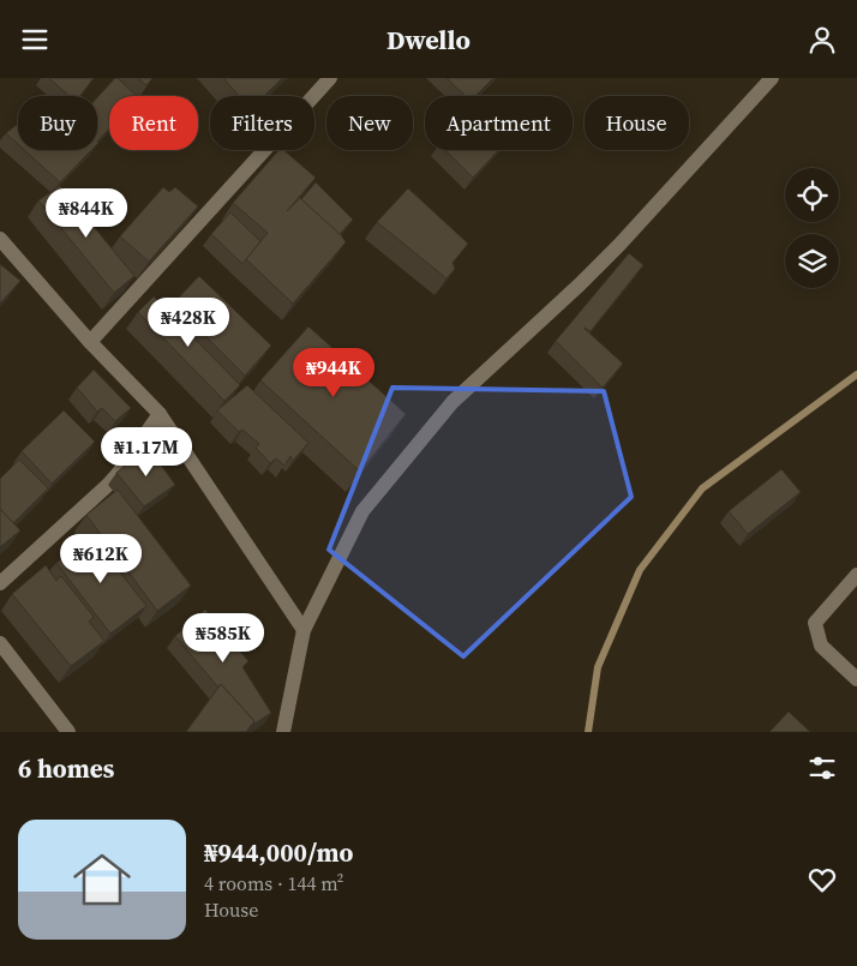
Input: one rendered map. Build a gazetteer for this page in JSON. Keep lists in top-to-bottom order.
{
  "page": {
    "header": "Dwello",
    "chip": [
      "Buy",
      "Rent",
      "Filters",
      "New",
      "Apartment",
      "House"
    ],
    "price": [
      "₦844K",
      "₦428K",
      "₦944K",
      "₦1.17M",
      "₦612K",
      "₦585K"
    ],
    "heading": "6 homes",
    "list": [
      {
        "name": "₦944,000/mo",
        "note": "4 rooms · 144 m² · House"
      }
    ]
  }
}
